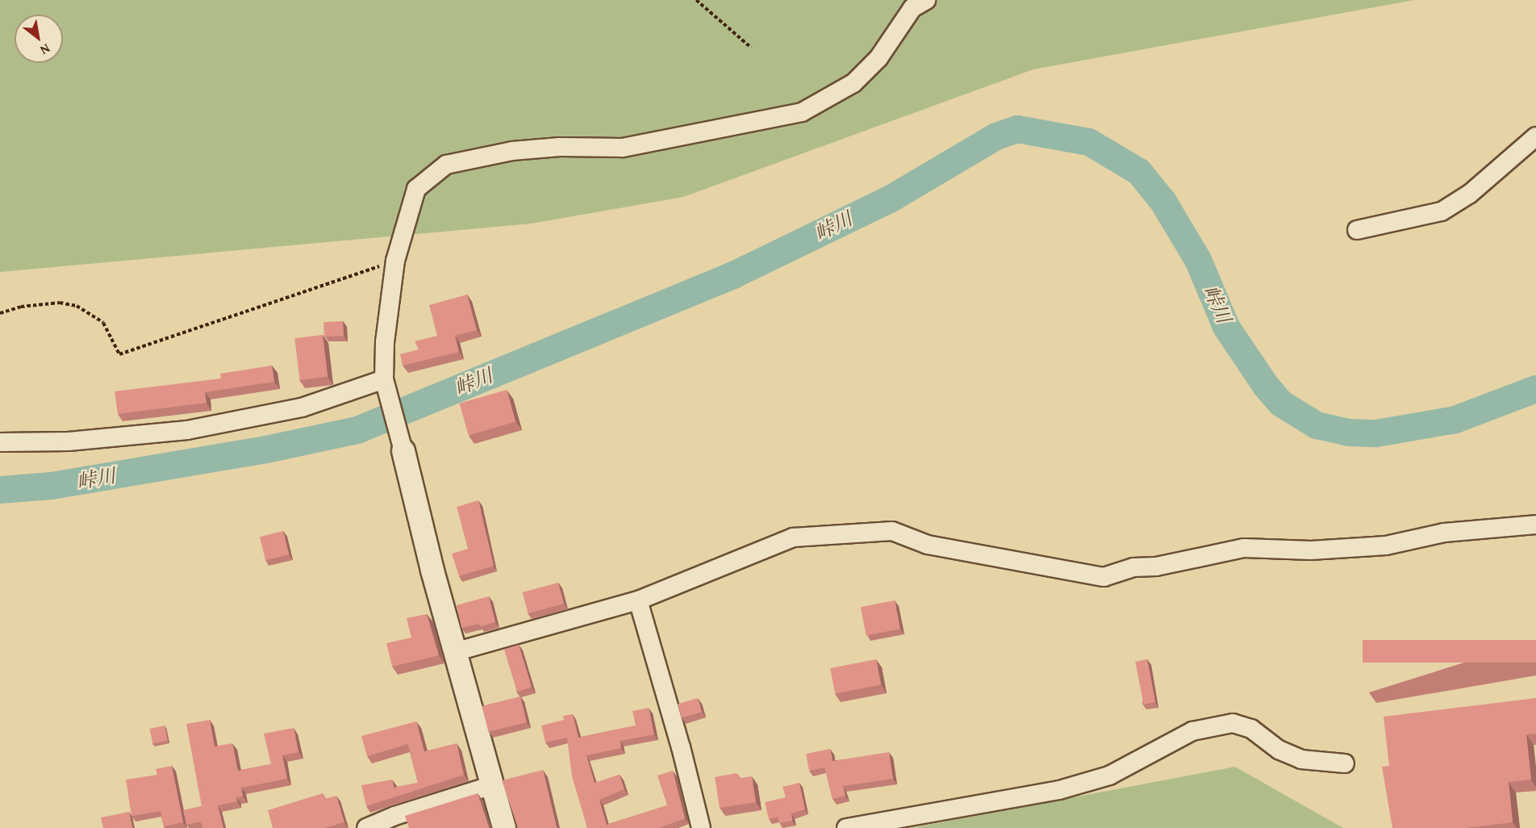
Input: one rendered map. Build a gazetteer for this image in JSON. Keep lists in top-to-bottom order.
{
  "water": ["峠川"],
  "north": "bottom right"
}
